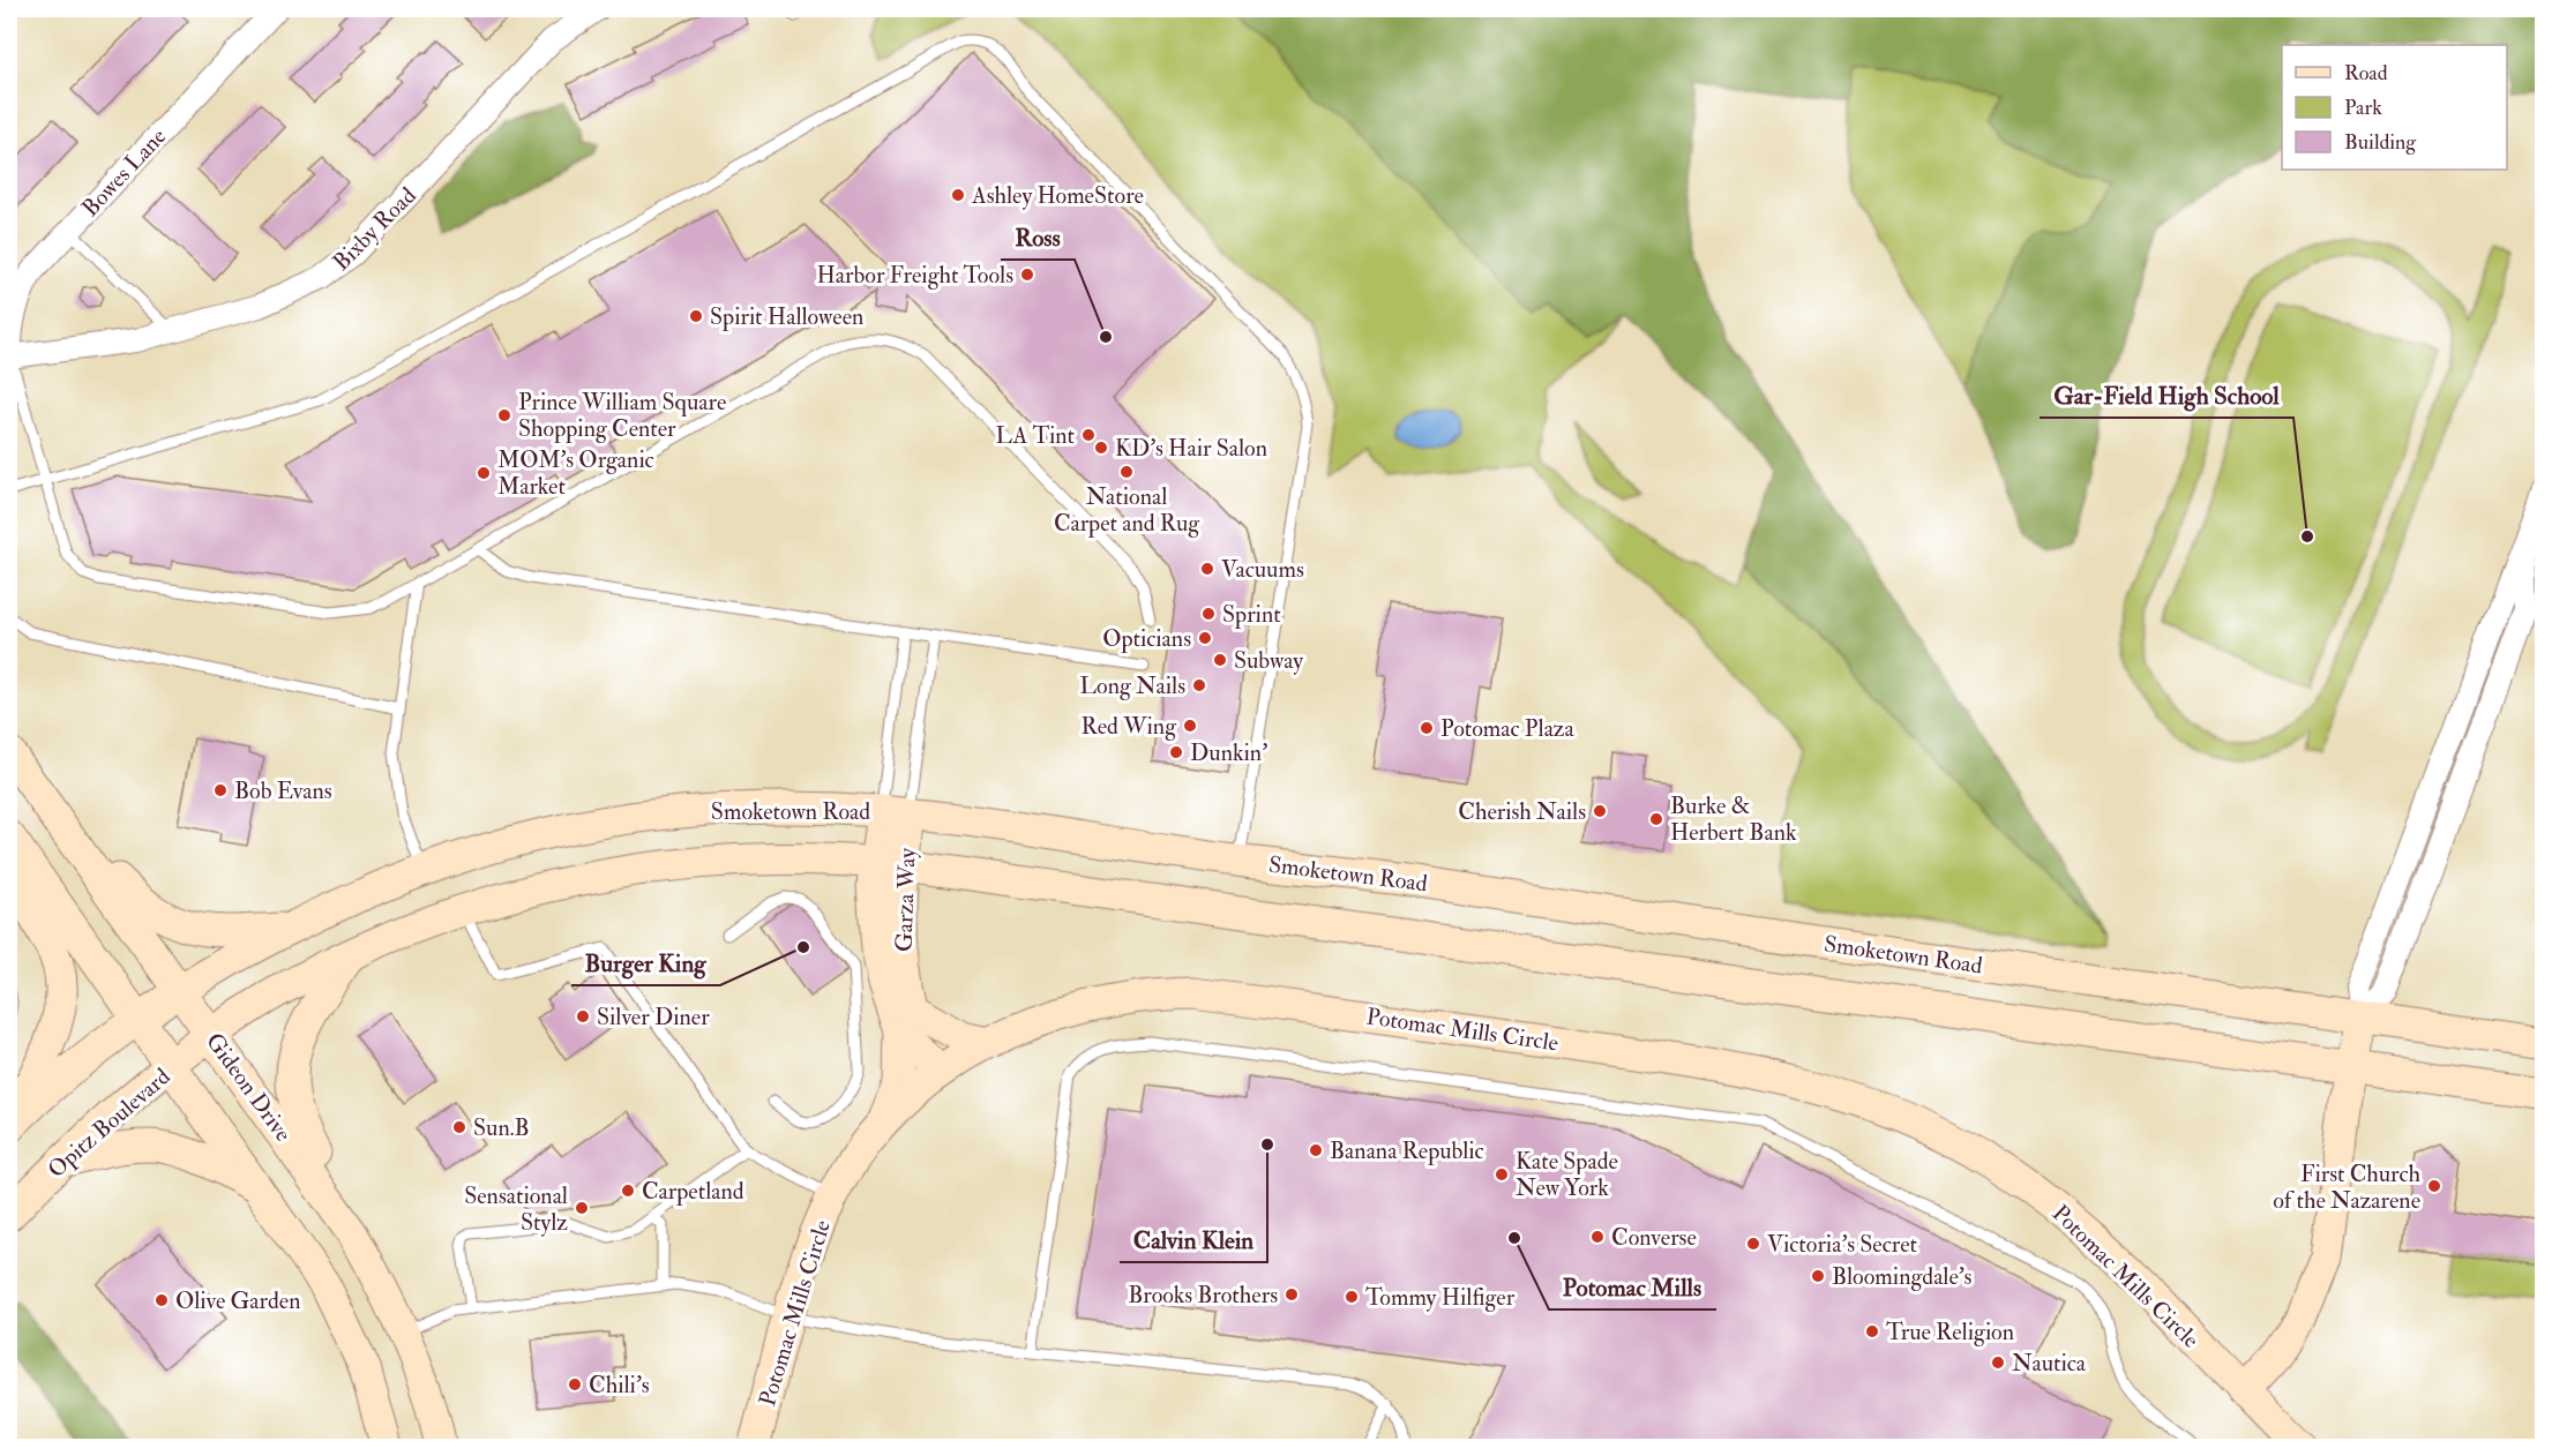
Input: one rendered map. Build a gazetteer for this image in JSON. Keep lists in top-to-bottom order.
{
  "streets": {
    "main road": [
      "Smoketown Road",
      "Garza Way",
      "Potomac Mills Circle",
      "Gideon Drive",
      "Opitz Boulevard"
    ],
    "street": ["Bowes Lane", "Bixby Road"]
  },
  "crossings": [
    ["Bowes Lane", "Bixby Road"],
    ["Smoketown Road", "Garza Way"],
    ["Smoketown Road", "Gideon Drive"],
    ["Smoketown Road", "Opitz Boulevard"],
    ["Garza Way", "Potomac Mills Circle"],
    ["Gideon Drive", "Opitz Boulevard"]
  ],
  "places": [
    "Ashley HomeStore",
    "Harbor Freight Tools",
    "Spirit Halloween",
    "Ross",
    "Prince William Square Shopping Center",
    "LA Tint",
    "KD's Hair Salon",
    "National Carpet and Rug",
    "MOM's Organic Market",
    "Gar-Field High School",
    "Vacuums",
    "Sprint",
    "Opticians",
    "Subway",
    "Long Nails",
    "Red Wing",
    "Potomac Plaza",
    "Dunkin'",
    "Bob Evans",
    "Cherish Nails",
    "Burke & Herbert Bank",
    "Burger King",
    "Silver Diner",
    "Sun.B",
    "Calvin Klein",
    "Banana Republic",
    "Kate Spade New York",
    "First Church of the Nazarene",
    "Carpetland",
    "Sensational Stylz",
    "Converse",
    "Potomac Mills",
    "Victoria's Secret",
    "Bloomingdale's",
    "Brooks Brothers",
    "Tommy Hilfiger",
    "Olive Garden",
    "True Religion",
    "Nautica",
    "Chili's"
  ],
  "legend": ["Road", "Park", "Building"]
}
